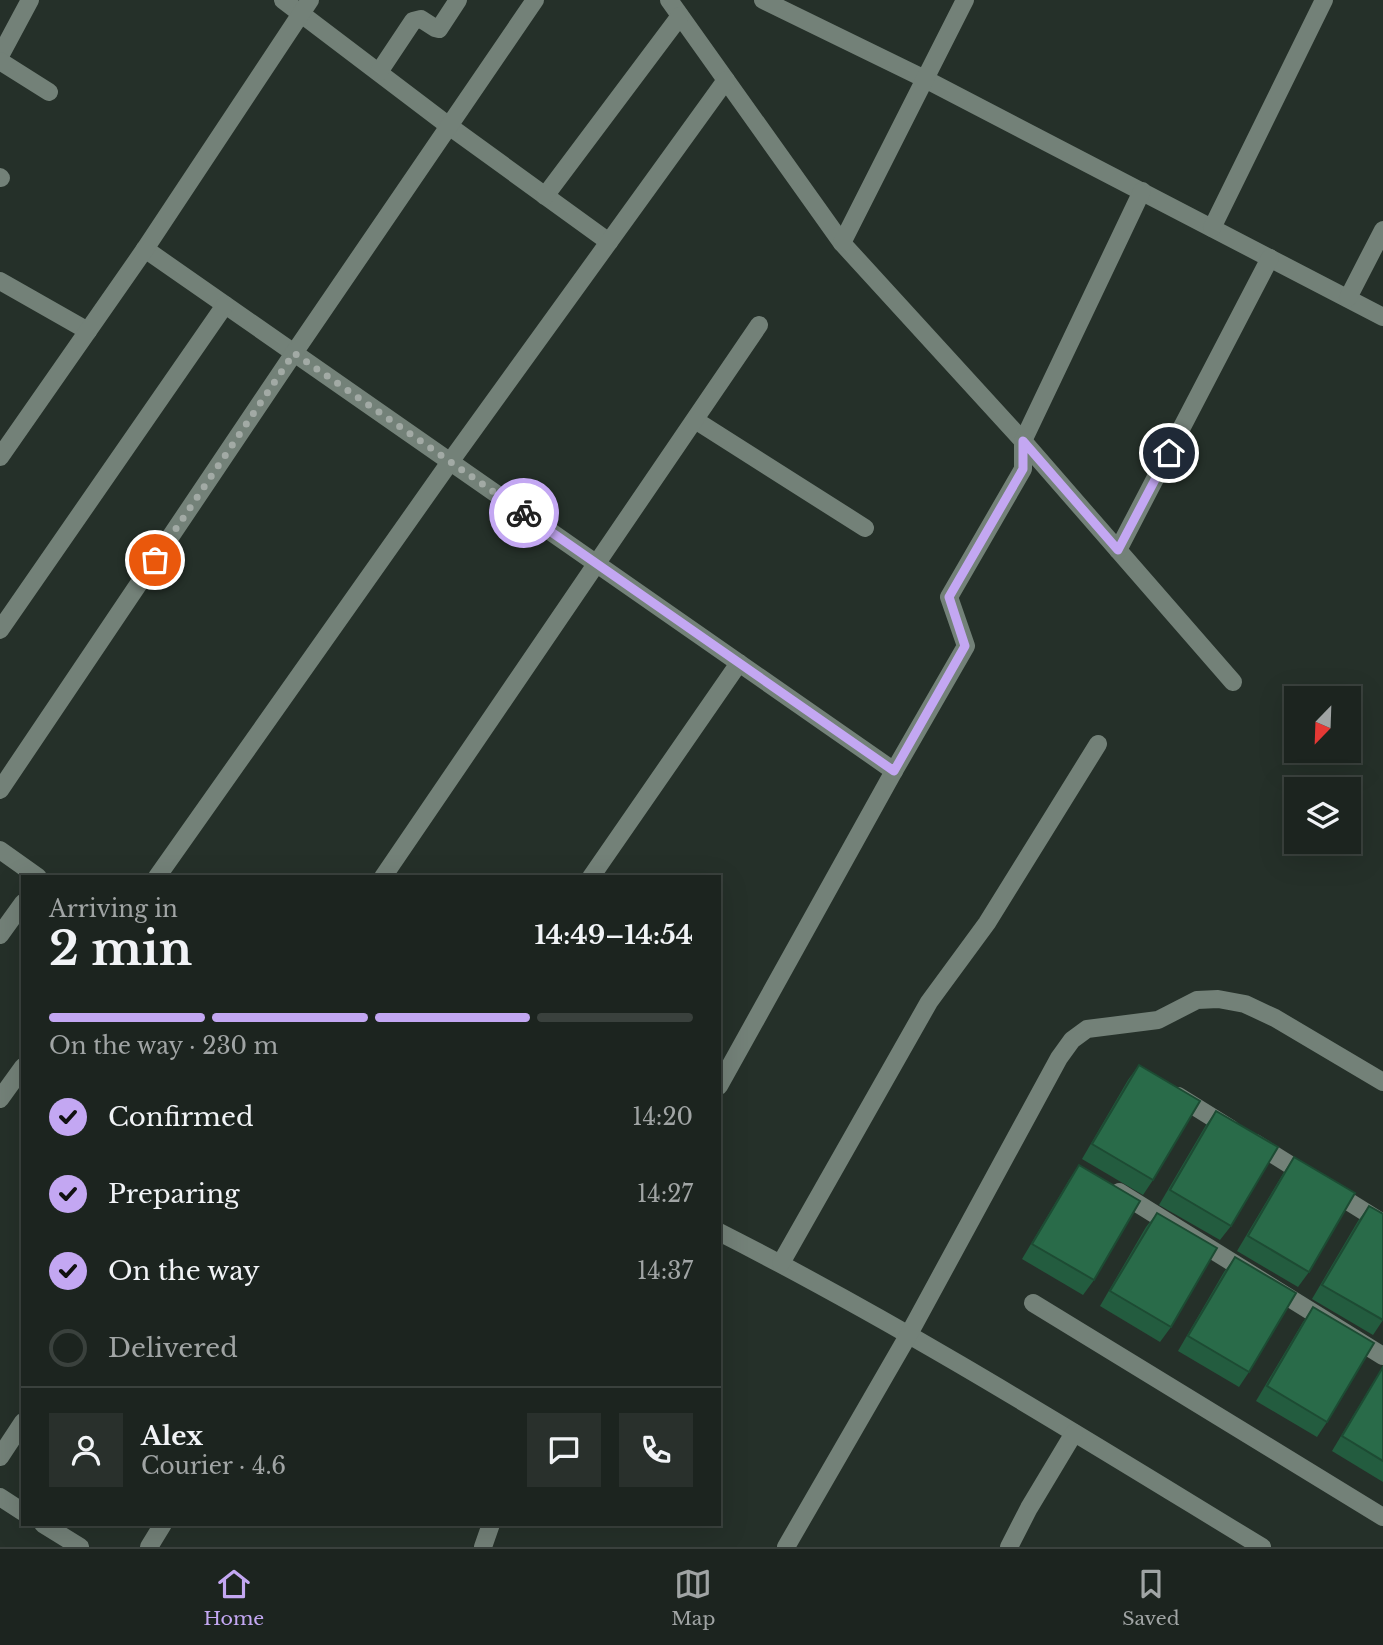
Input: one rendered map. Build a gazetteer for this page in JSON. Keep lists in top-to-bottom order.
{
  "north": "bottom left",
  "page": {
    "heading": ["2 min", "Arriving in", "14:49–14:54"],
    "panel": ["Alex", "Courier · 4.6"],
    "bar": "On the way · 230 m",
    "list": [
      ["Confirmed", "14:20"],
      ["Preparing", "14:27"],
      ["On the way", "14:37"],
      "Delivered"
    ],
    "tabs": ["Home", "Map", "Saved"]
  }
}
